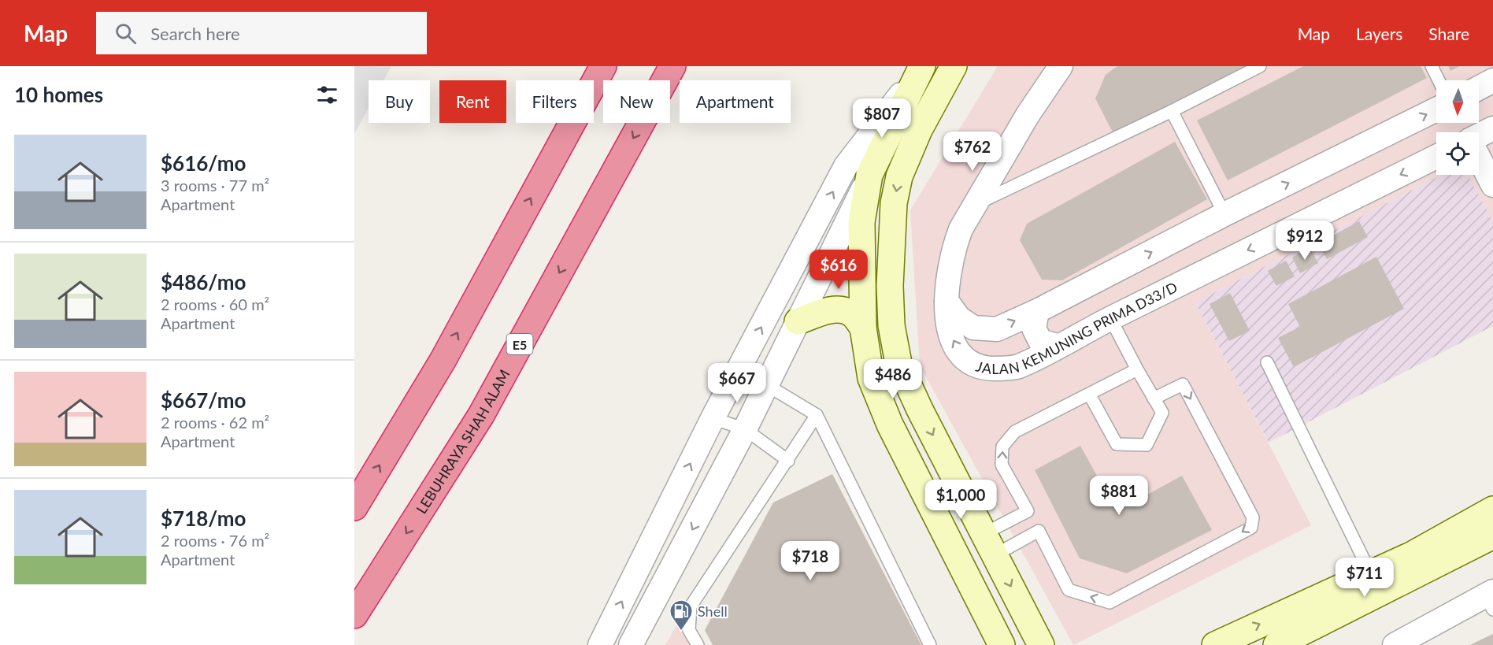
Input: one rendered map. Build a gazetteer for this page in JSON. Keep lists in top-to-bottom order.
{
  "streets": {
    "highway": ["E5", "LEBUHRAYA SHAH ALAM"],
    "street": ["JALAN KEMUNING PRIMA D33/D"]
  },
  "places": {
    "fuel station": ["Shell"]
  },
  "north": "bottom",
  "page": {
    "header": "Map",
    "search": "Search here",
    "nav": ["Map", "Layers", "Share"],
    "heading": "10 homes",
    "chip": [
      "Buy",
      "Rent",
      "Filters",
      "New",
      "Apartment"
    ],
    "price": [
      "$807",
      "$762",
      "$912",
      "$616",
      "$486",
      "$667",
      "$881",
      "$1,000",
      "$718",
      "$711"
    ],
    "list": [
      {
        "name": "$616/mo",
        "note": "3 rooms · 77 m² · Apartment"
      },
      {
        "name": "$486/mo",
        "note": "2 rooms · 60 m² · Apartment"
      },
      {
        "name": "$667/mo",
        "note": "2 rooms · 62 m² · Apartment"
      },
      {
        "name": "$718/mo",
        "note": "2 rooms · 76 m² · Apartment"
      }
    ]
  }
}
